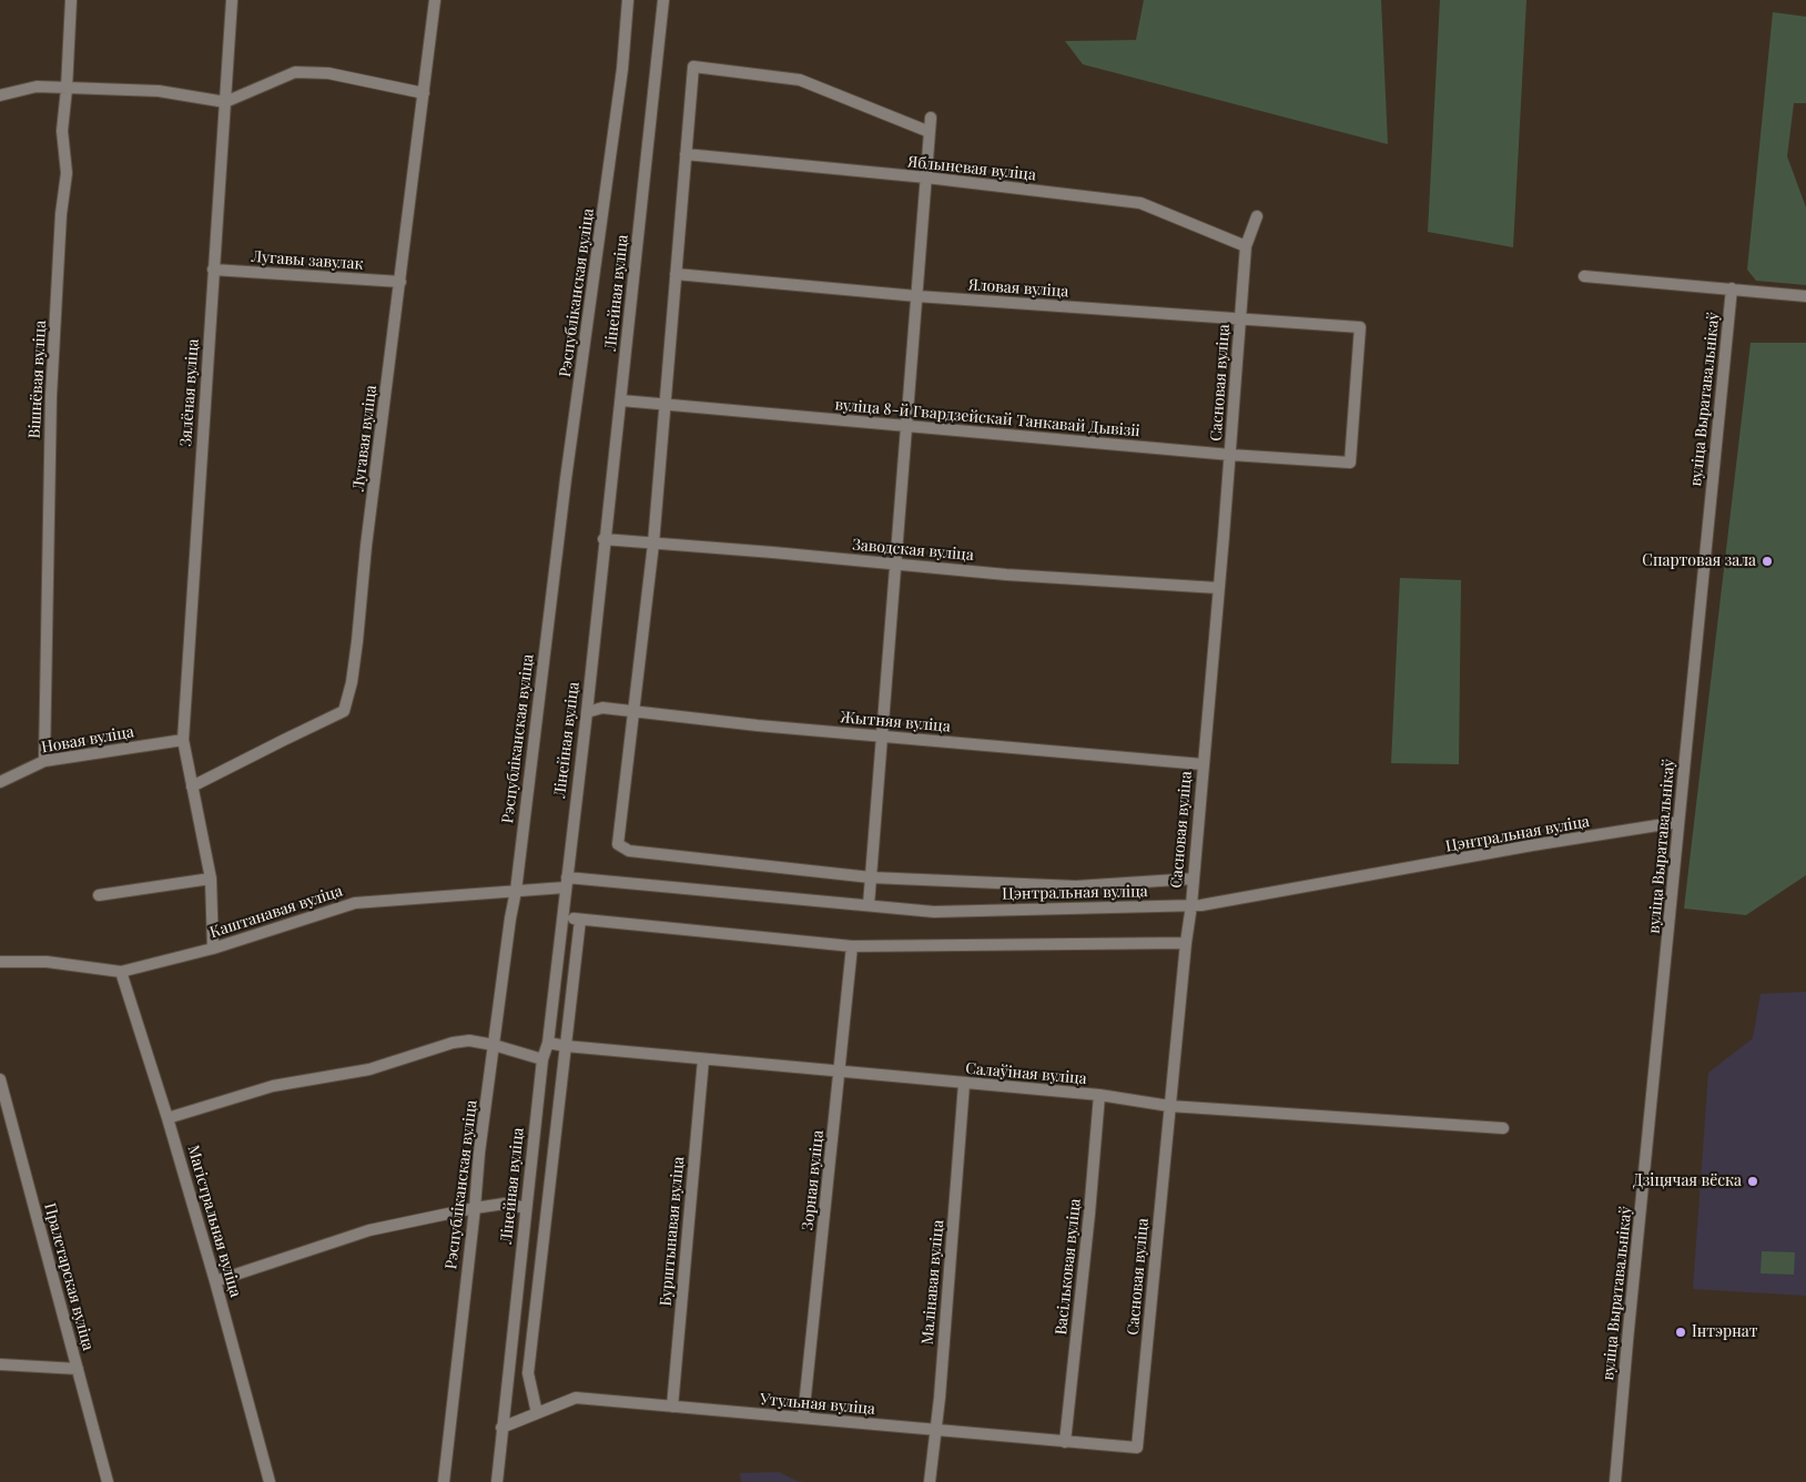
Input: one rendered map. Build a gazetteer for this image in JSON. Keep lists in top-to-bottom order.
{
  "streets": {
    "street": [
      "Яблыневая вуліца",
      "Лугавы завулак",
      "Яловая вуліца",
      "Рэспубліканская вуліца",
      "Лінейная вуліца",
      "Вішнёвая вуліца",
      "Сасновая вуліца",
      "Зялёная вуліца",
      "вуліца Выратавальнікаў",
      "вуліца 8-й Гвардзейскай Танкавай Дывізіі",
      "Лугавая вуліца",
      "Заводская вуліца",
      "Жытняя вуліца",
      "Новая вуліца",
      "Цэнтральная вуліца",
      "Каштанавая вуліца",
      "Салаўіная вуліца",
      "Зорная вуліца",
      "Магістральная вуліца",
      "Бурштынавая вуліца",
      "Васільковая вуліца",
      "Пралетарская вуліца",
      "Малінавая вуліца",
      "Утульная вуліца"
    ]
  },
  "crossings": [
    ["Яблыневая вуліца", "Сасновая вуліца"],
    ["Лугавы завулак", "Зялёная вуліца"],
    ["Лугавы завулак", "Лугавая вуліца"],
    ["Яловая вуліца", "Сасновая вуліца"],
    ["Яловая вуліца", "вуліца 8-й Гвардзейскай Танкавай Дывізіі"],
    ["Рэспубліканская вуліца", "Каштанавая вуліца"],
    ["Лінейная вуліца", "вуліца 8-й Гвардзейскай Танкавай Дывізіі"],
    ["Лінейная вуліца", "Заводская вуліца"],
    ["Лінейная вуліца", "Жытняя вуліца"],
    ["Лінейная вуліца", "Цэнтральная вуліца"],
    ["Лінейная вуліца", "Каштанавая вуліца"],
    ["Лінейная вуліца", "Салаўіная вуліца"],
    ["Лінейная вуліца", "Утульная вуліца"],
    ["Вішнёвая вуліца", "Новая вуліца"],
    ["Сасновая вуліца", "вуліца 8-й Гвардзейскай Танкавай Дывізіі"],
    ["Сасновая вуліца", "Заводская вуліца"],
    ["Сасновая вуліца", "Жытняя вуліца"],
    ["Сасновая вуліца", "Цэнтральная вуліца"],
    ["Сасновая вуліца", "Салаўіная вуліца"],
    ["Сасновая вуліца", "Утульная вуліца"],
    ["Зялёная вуліца", "Лугавая вуліца"],
    ["Зялёная вуліца", "Новая вуліца"],
    ["Зялёная вуліца", "Каштанавая вуліца"],
    ["вуліца Выратавальнікаў", "Цэнтральная вуліца"],
    ["Цэнтральная вуліца", "Каштанавая вуліца"],
    ["Каштанавая вуліца", "Магістральная вуліца"],
    ["Салаўіная вуліца", "Зорная вуліца"],
    ["Салаўіная вуліца", "Бурштынавая вуліца"],
    ["Салаўіная вуліца", "Васільковая вуліца"],
    ["Салаўіная вуліца", "Малінавая вуліца"],
    ["Зорная вуліца", "Утульная вуліца"],
    ["Бурштынавая вуліца", "Утульная вуліца"],
    ["Васільковая вуліца", "Утульная вуліца"],
    ["Малінавая вуліца", "Утульная вуліца"]
  ],
  "places": ["Спартовая зала", "Дзіцячая вёска", "Інтэрнат"]
}
